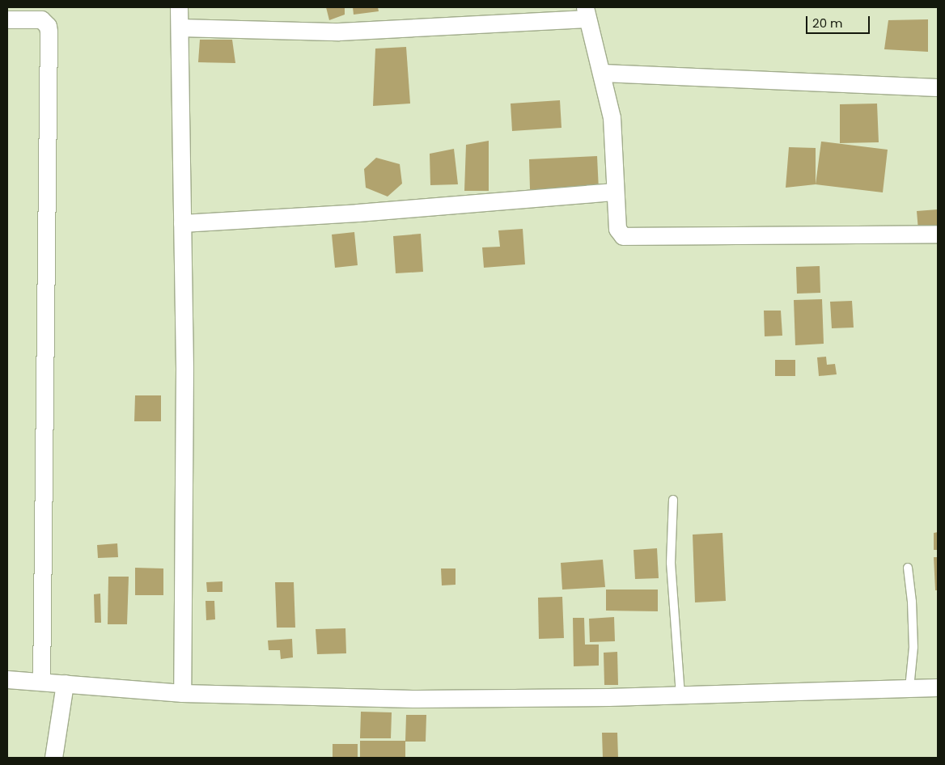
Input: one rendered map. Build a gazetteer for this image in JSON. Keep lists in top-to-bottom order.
{
  "scale_bar": "20 m"
}
